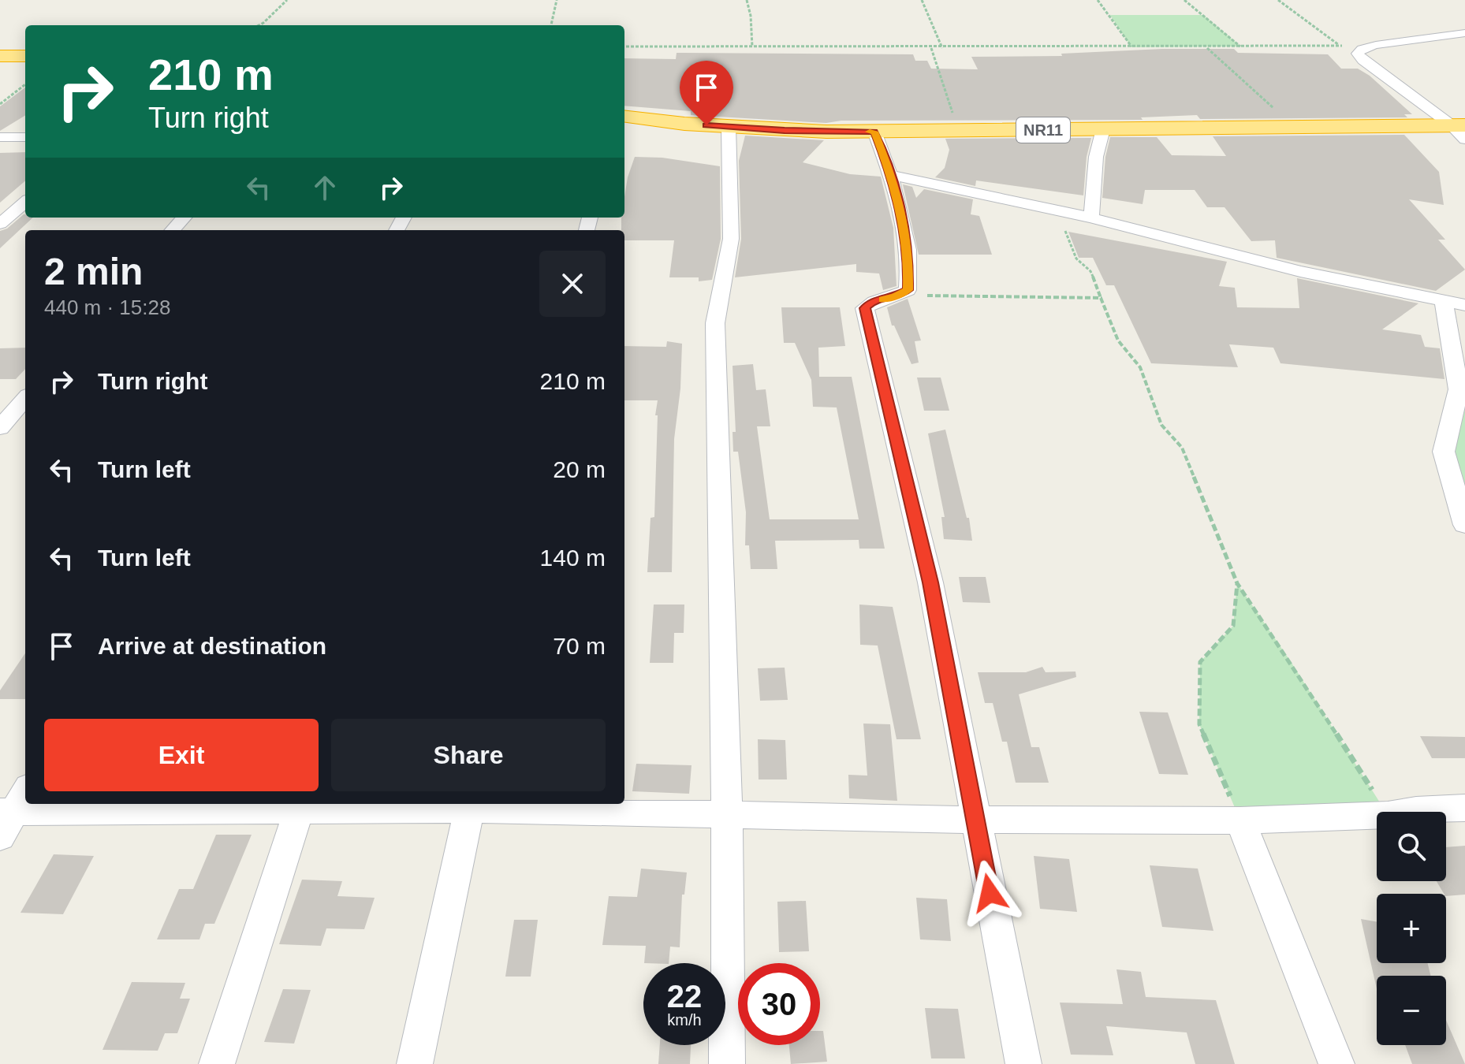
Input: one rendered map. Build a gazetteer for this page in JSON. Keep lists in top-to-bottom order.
{
  "streets": {
    "highway": ["NR11"]
  },
  "page": {
    "turn": ["210 m", "Turn right"],
    "heading": ["2 min", "440 m · 15:28"],
    "list": [
      {
        "name": "Turn right",
        "value": "210 m"
      },
      {
        "name": "Turn left",
        "value": "20 m"
      },
      {
        "name": "Turn left",
        "value": "140 m"
      },
      {
        "name": "Arrive at destination",
        "value": "70 m"
      }
    ],
    "buttons": ["Exit", "Share"],
    "map_buttons": ["+", "−"],
    "speed": "22 km/h",
    "limit": "30"
  }
}
